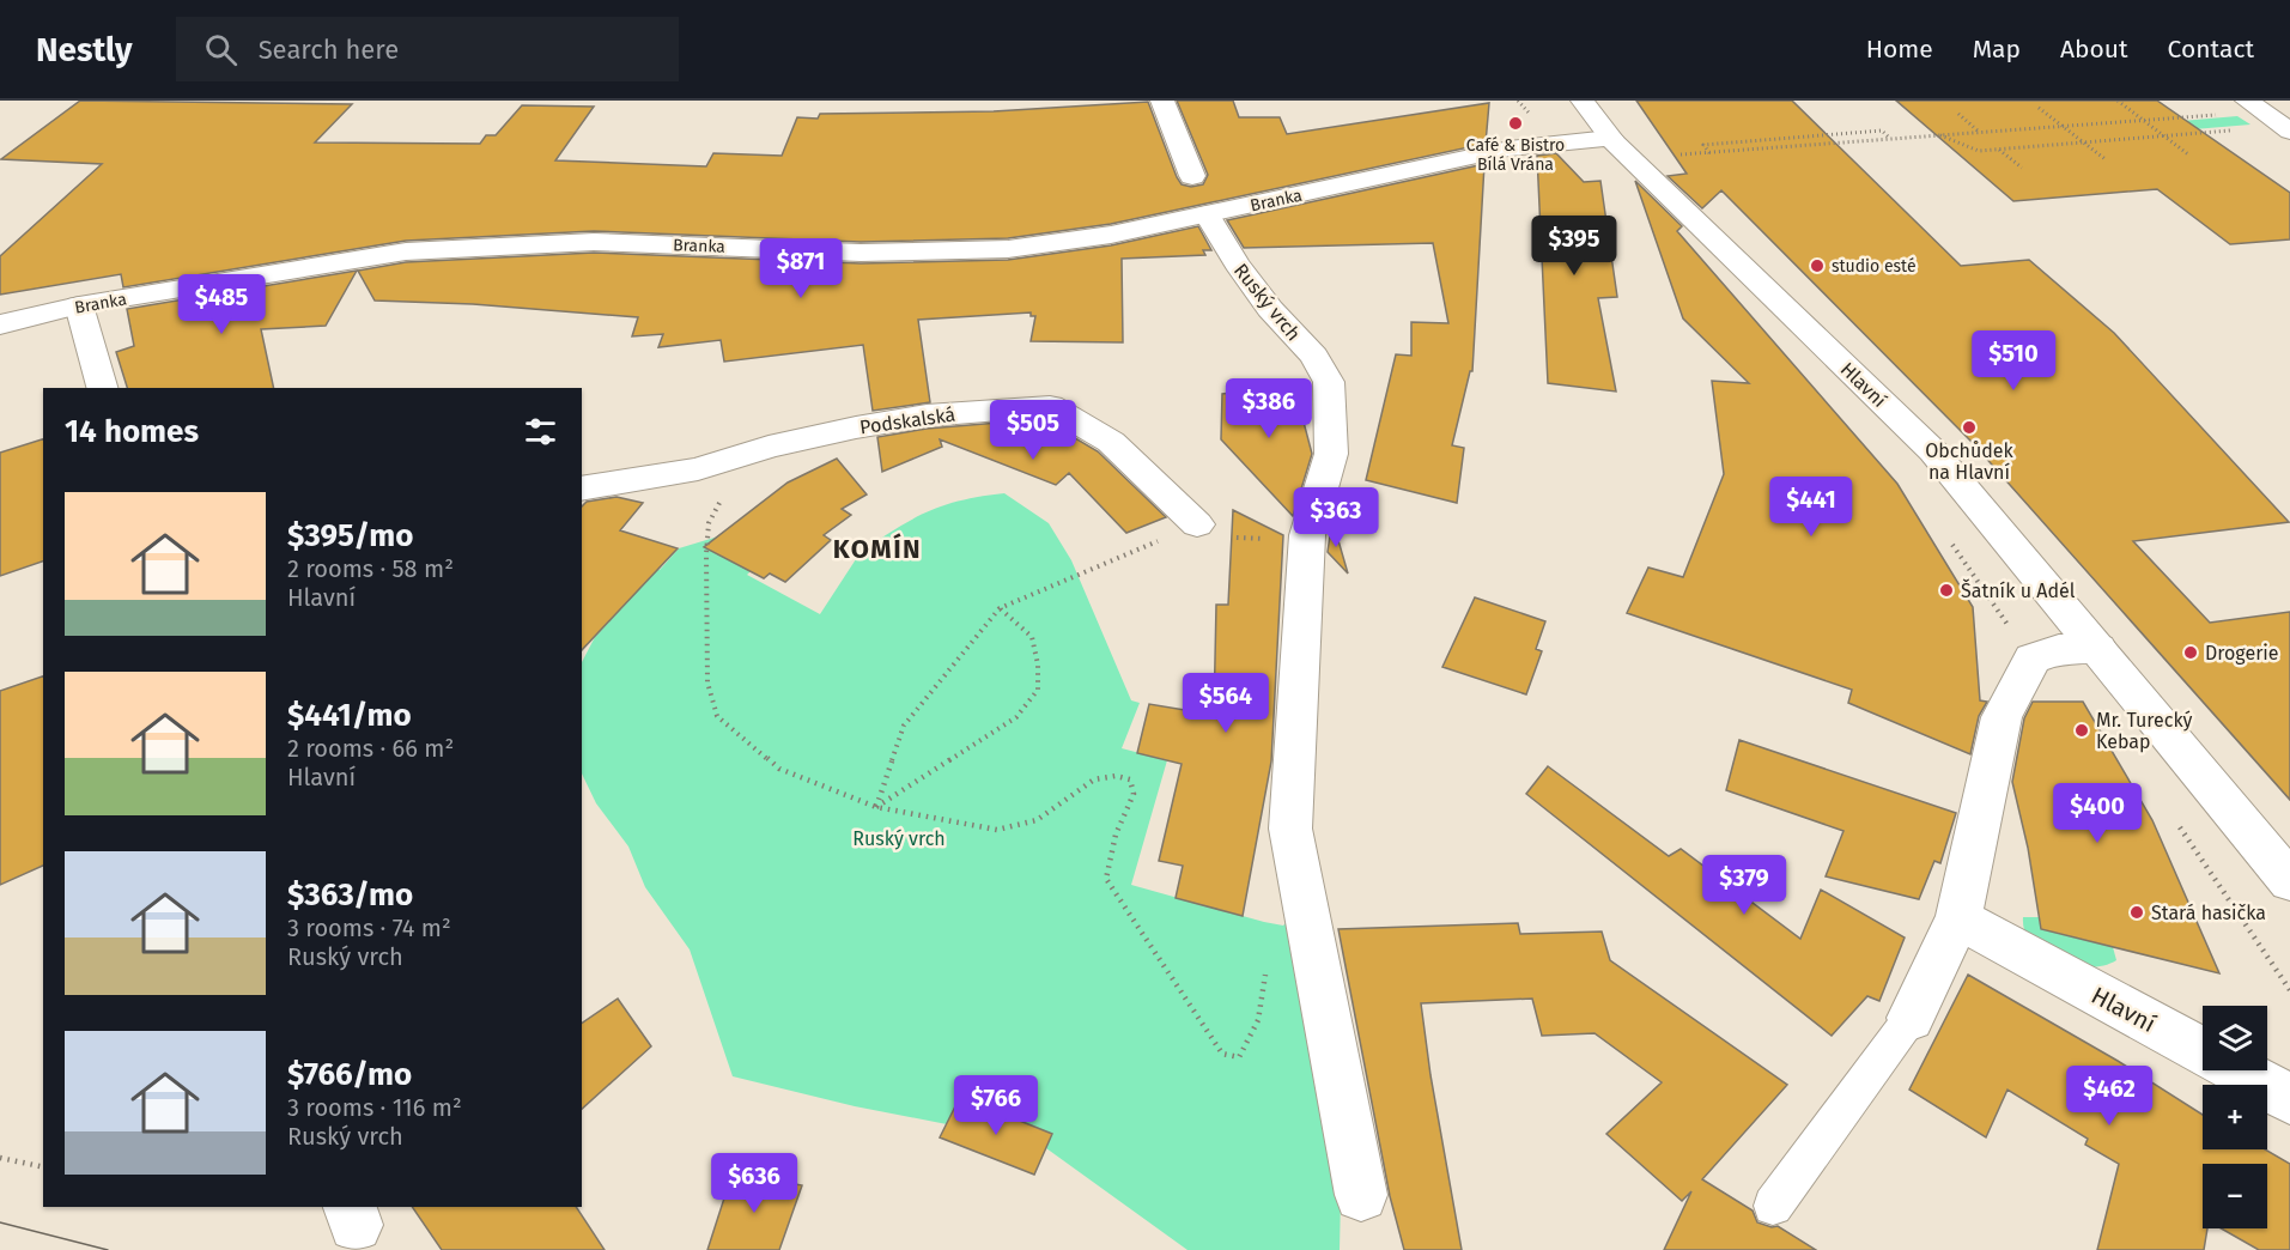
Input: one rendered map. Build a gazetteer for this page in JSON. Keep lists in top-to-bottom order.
{
  "streets": {
    "street": [
      "Branka",
      "Ruský vrch",
      "Hlavní",
      "Podskalská"
    ]
  },
  "crossings": [
    ["Branka", "Ruský vrch"],
    ["Branka", "Hlavní"]
  ],
  "districts": ["KOMÍN"],
  "parks": ["Ruský vrch"],
  "places": [
    "Café & Bistro Bílá Vrána",
    "studio esté",
    "Obchůdek na Hlavní",
    "Šatník u Adél",
    "Drogerie",
    "Mr. Turecký Kebap",
    "Stará hasička"
  ],
  "page": {
    "header": "Nestly",
    "search": "Search here",
    "nav": [
      "Home",
      "Map",
      "About",
      "Contact"
    ],
    "price": [
      "$395",
      "$871",
      "$485",
      "$510",
      "$386",
      "$505",
      "$441",
      "$363",
      "$564",
      "$400",
      "$379",
      "$462",
      "$766",
      "$636"
    ],
    "heading": "14 homes",
    "list": [
      {
        "name": "$395/mo",
        "note": "2 rooms · 58 m² · Hlavní"
      },
      {
        "name": "$441/mo",
        "note": "2 rooms · 66 m² · Hlavní"
      },
      {
        "name": "$363/mo",
        "note": "3 rooms · 74 m² · Ruský vrch"
      },
      {
        "name": "$766/mo",
        "note": "3 rooms · 116 m² · Ruský vrch"
      }
    ],
    "map_buttons": ["+", "−"]
  }
}
